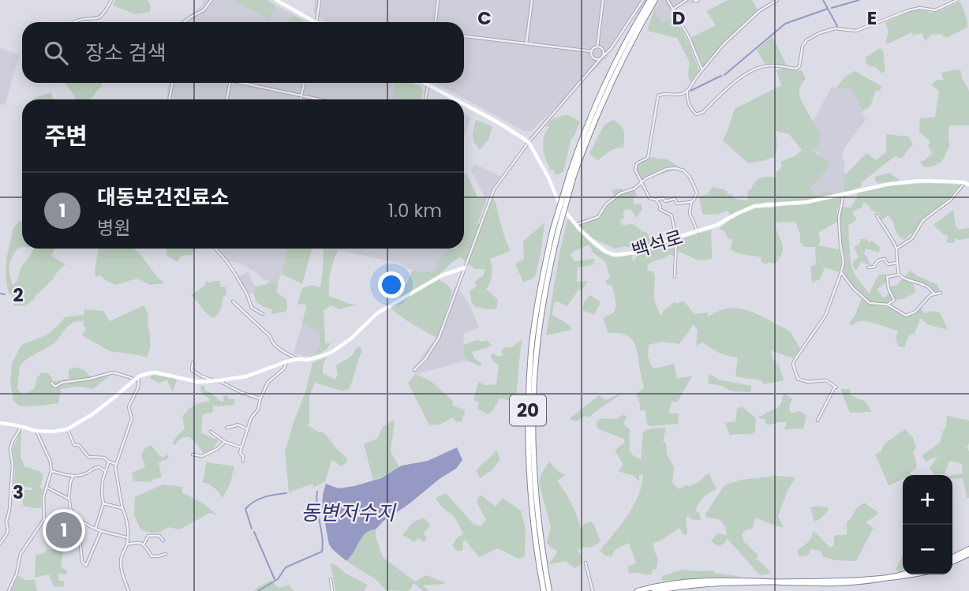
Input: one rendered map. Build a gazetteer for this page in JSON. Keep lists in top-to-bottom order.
{
  "streets": {
    "highway": ["20"],
    "street": ["백석로"]
  },
  "water": ["동변저수지"],
  "page": {
    "search": "장소 검색",
    "heading": "주변",
    "list": [
      {
        "mark": "1",
        "name": "대동보건진료소",
        "note": "병원",
        "value": "1.0 km"
      }
    ],
    "map_buttons": ["+", "−"],
    "pins": "1"
  },
  "grid": {
    "columns": ["C", "D", "E"],
    "rows": ["2", "3"]
  }
}
